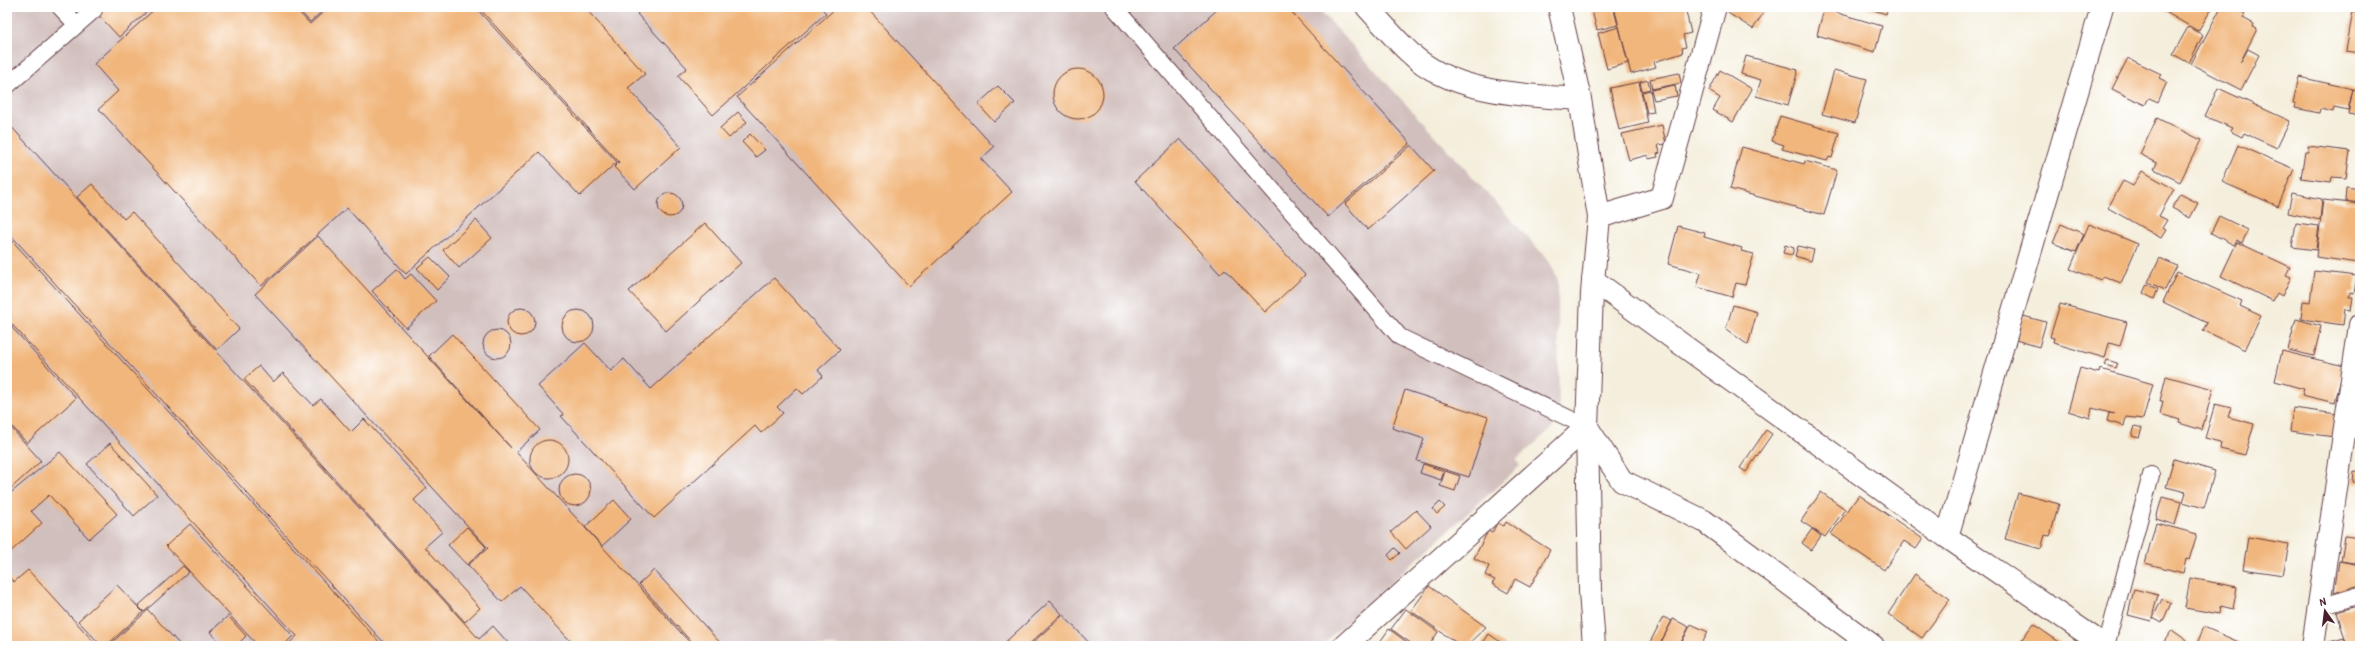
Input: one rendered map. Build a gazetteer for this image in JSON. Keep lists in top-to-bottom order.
{
  "north": "top"
}
